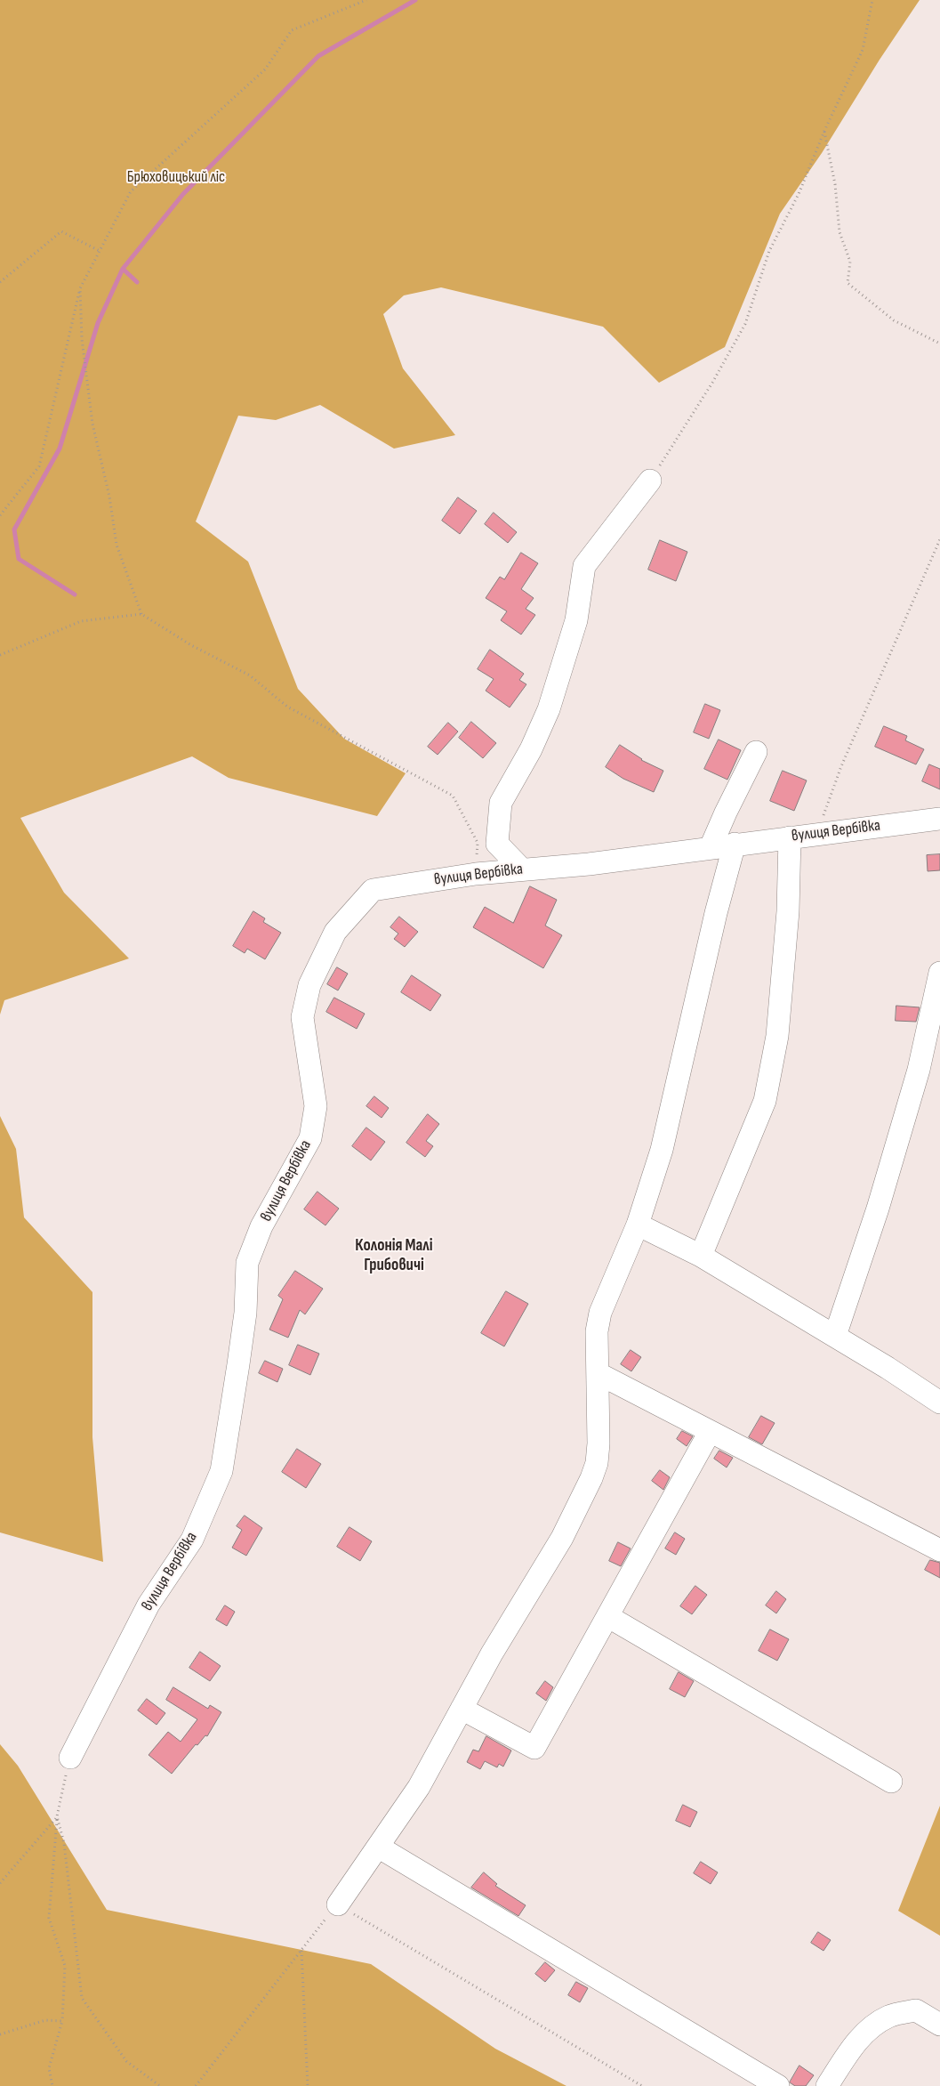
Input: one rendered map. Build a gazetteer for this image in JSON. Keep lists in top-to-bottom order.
{
  "streets": {
    "street": ["вулиця Вербівка"]
  },
  "districts": ["Колонія Малі Грибовичі"],
  "parks": ["Брюховицький ліс"]
}
